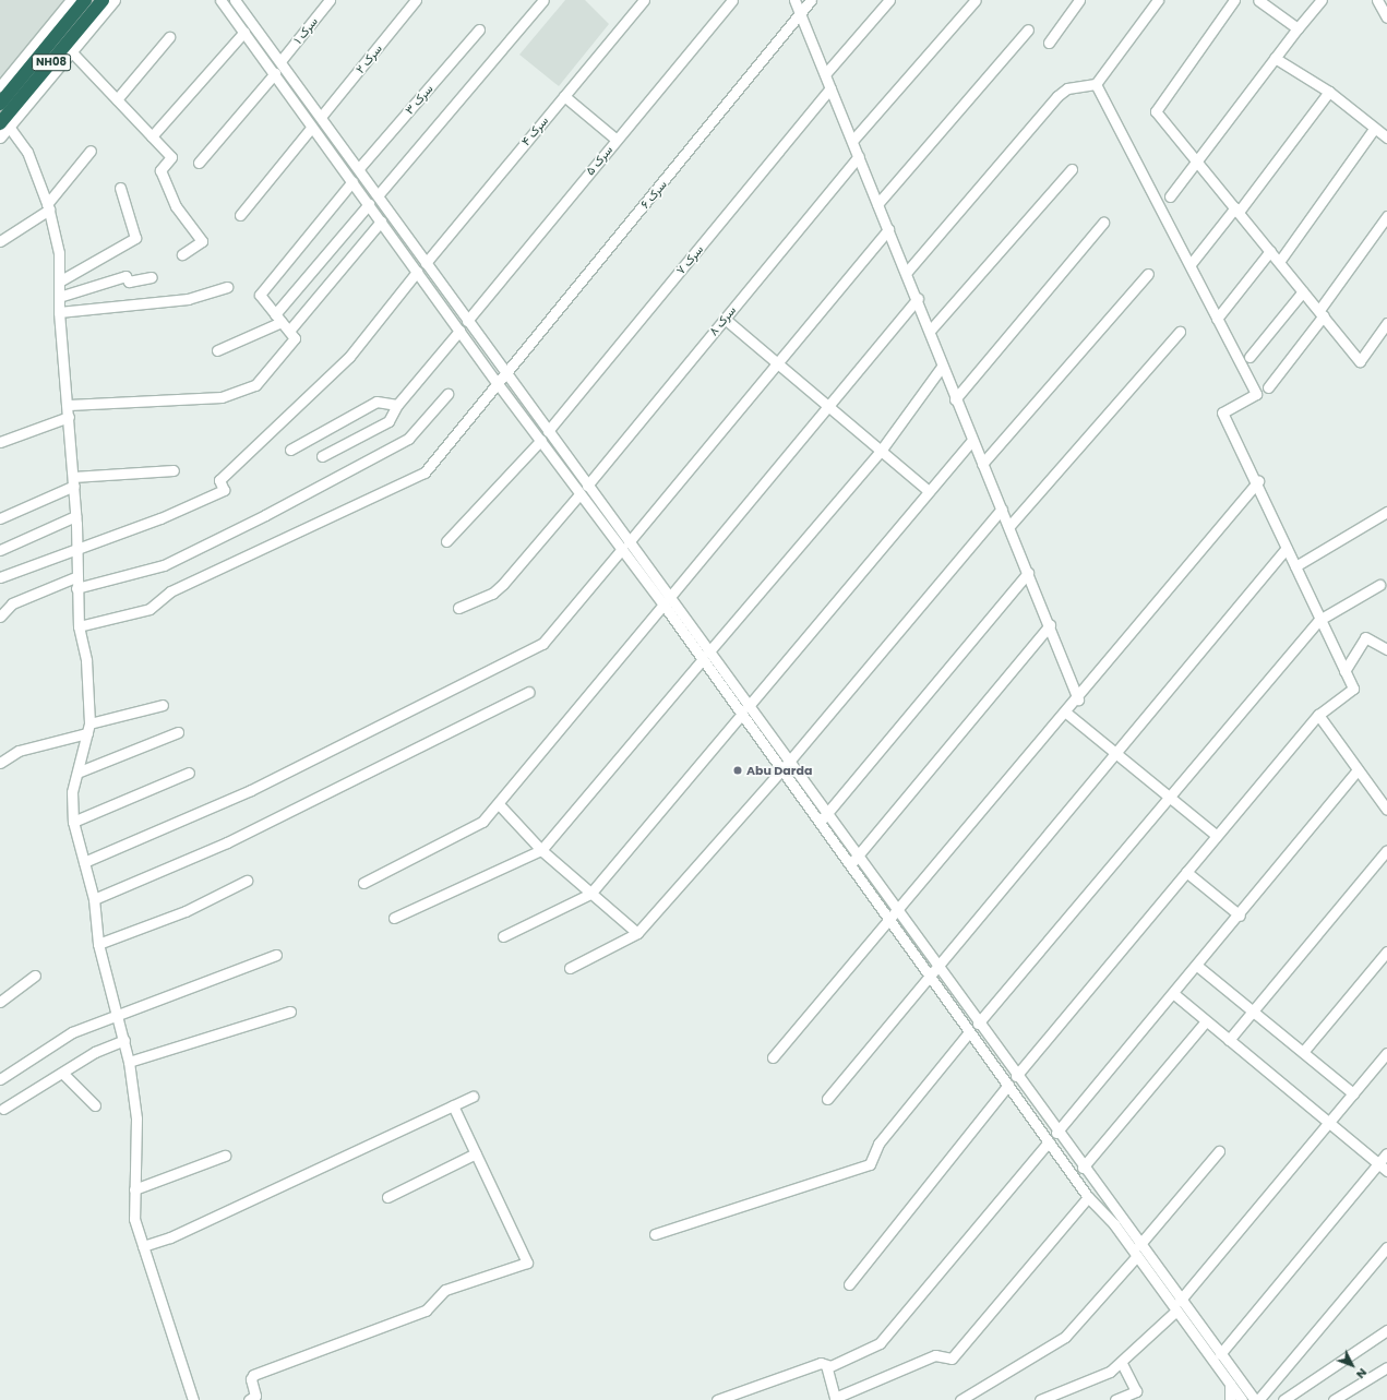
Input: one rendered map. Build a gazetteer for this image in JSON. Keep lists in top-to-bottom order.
{
  "streets": {
    "highway": ["NH08"],
    "street": [
      "سرک ۱",
      "سرک ۲",
      "سرک ۳",
      "سرک ۴",
      "سرک ۵",
      "سرک ۶",
      "سرک ۷",
      "سرک ۸"
    ]
  },
  "places": ["Abu Darda"],
  "north": "bottom right"
}
